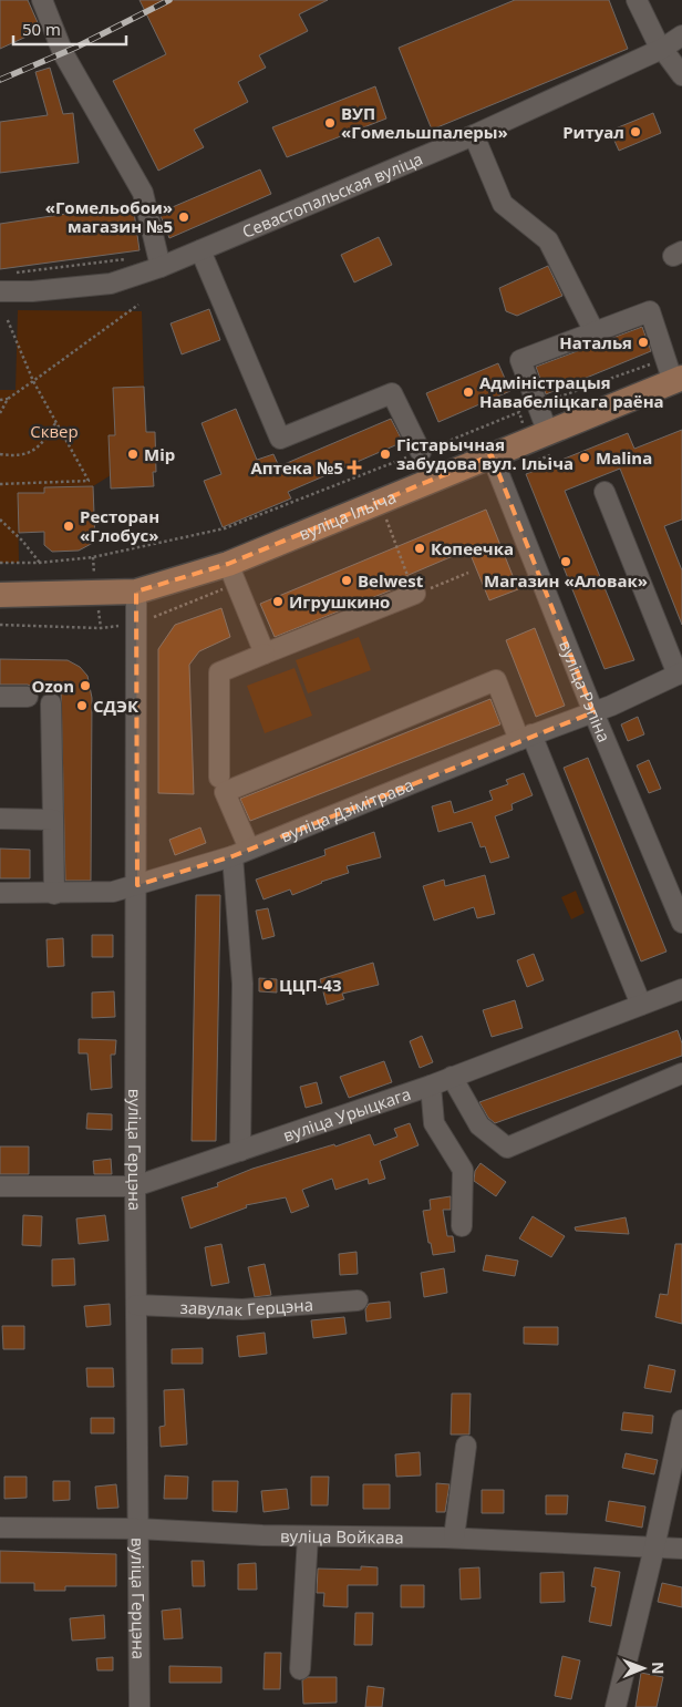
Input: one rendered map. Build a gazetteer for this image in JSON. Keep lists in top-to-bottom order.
{
  "streets": {
    "main road": ["вуліца Ільіча"],
    "street": [
      "Севастопальская вуліца",
      "вуліца Рэпіна",
      "вуліца Дзімітрава",
      "вуліца Урыцкага",
      "вуліца Герцэна",
      "завулак Герцэна",
      "вуліца Войкава"
    ]
  },
  "crossings": [
    ["вуліца Ільіча", "вуліца Рэпіна"],
    ["вуліца Ільіча", "вуліца Герцэна"],
    ["вуліца Рэпіна", "вуліца Дзімітрава"],
    ["вуліца Дзімітрава", "вуліца Герцэна"],
    ["вуліца Урыцкага", "вуліца Герцэна"],
    ["вуліца Герцэна", "завулак Герцэна"],
    ["вуліца Герцэна", "вуліца Войкава"]
  ],
  "parks": ["Сквер"],
  "places": {
    "other": [
      "ВУП «Гомельшпалеры»",
      "Ритуал",
      "«Гомельобои» магазин №5",
      "Наталья",
      "Адміністрацыя Навабеліцкага раёна",
      "Мір",
      "Гістарычная забудова вул. Ільіча",
      "Malina",
      "Ресторан «Глобус»",
      "Копеечка",
      "Магазин «Аловак»",
      "Belwest",
      "Игрушкино",
      "Ozon",
      "СДЭК",
      "ЦЦП-43"
    ],
    "health": ["Аптека №5"]
  },
  "scale_bar": "50 m",
  "north": "right"
}
